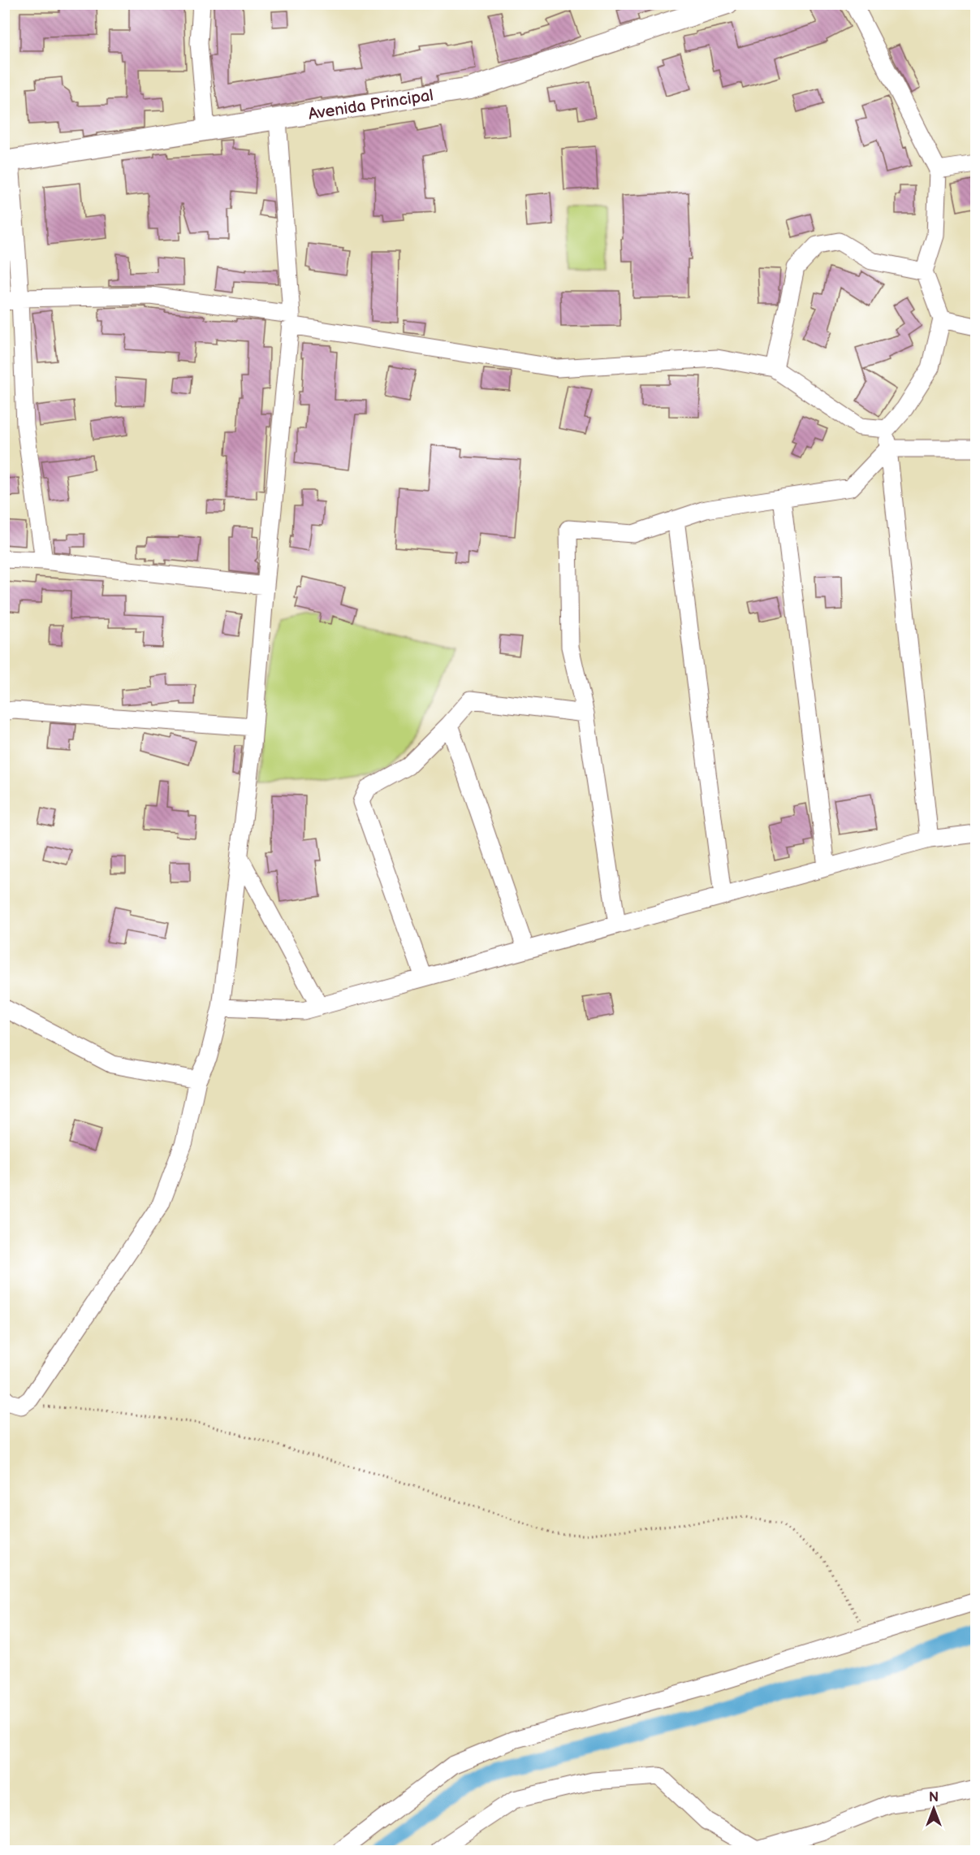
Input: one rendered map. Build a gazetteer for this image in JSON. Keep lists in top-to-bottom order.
{
  "streets": {
    "main road": ["Avenida Principal"]
  },
  "north": "top"
}
